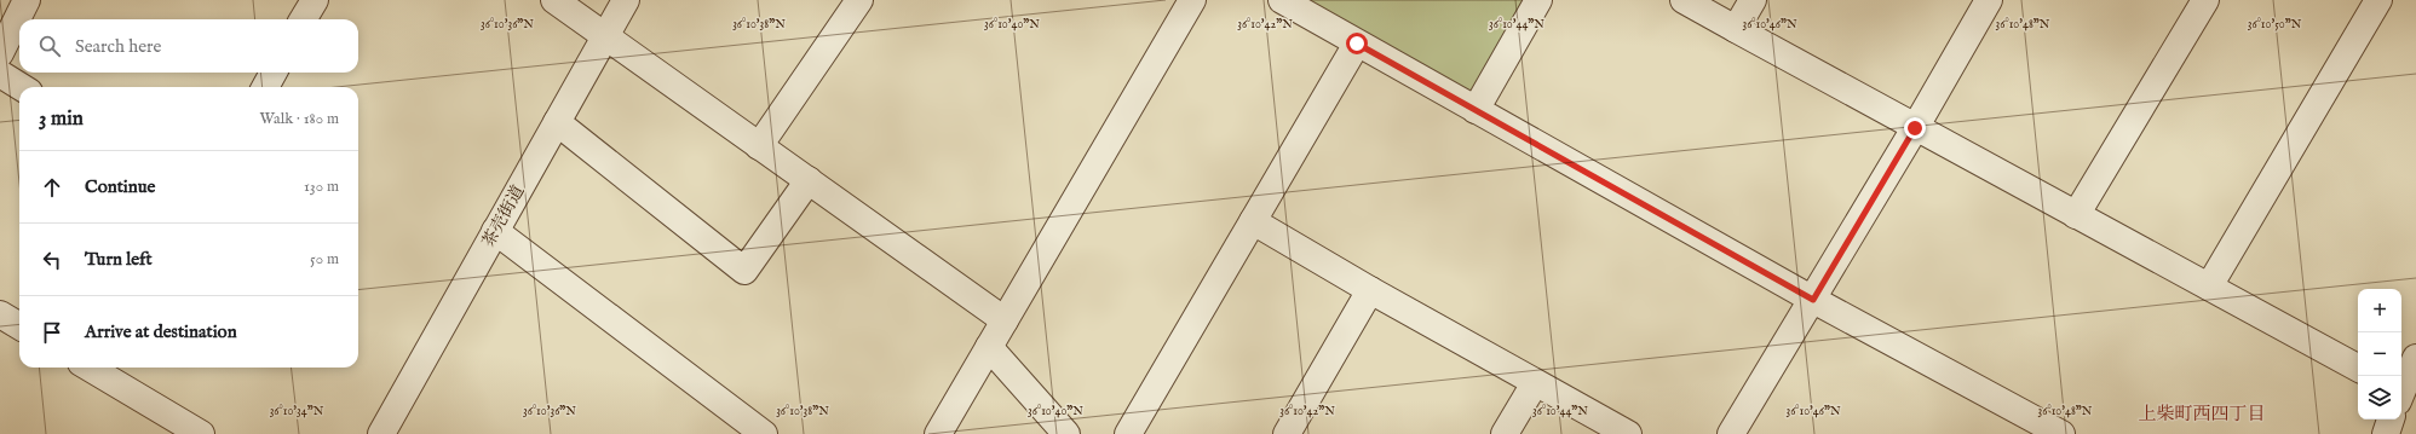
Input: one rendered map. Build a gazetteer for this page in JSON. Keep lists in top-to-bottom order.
{
  "streets": {
    "street": ["茶売街道"]
  },
  "districts": ["上柴町西四丁目"],
  "page": {
    "search": "Search here",
    "heading": ["3 min", "Walk · 180 m"],
    "list": [
      ["Continue", "130 m"],
      ["Turn left", "50 m"],
      "Arrive at destination"
    ],
    "map_buttons": ["+", "−"]
  },
  "coordinates": [
    "36°10'36\"N",
    "36°10'38\"N",
    "36°10'40\"N",
    "36°10'42\"N",
    "36°10'44\"N",
    "36°10'46\"N",
    "36°10'48\"N",
    "36°10'50\"N",
    "36°10'34\"N"
  ]
}
